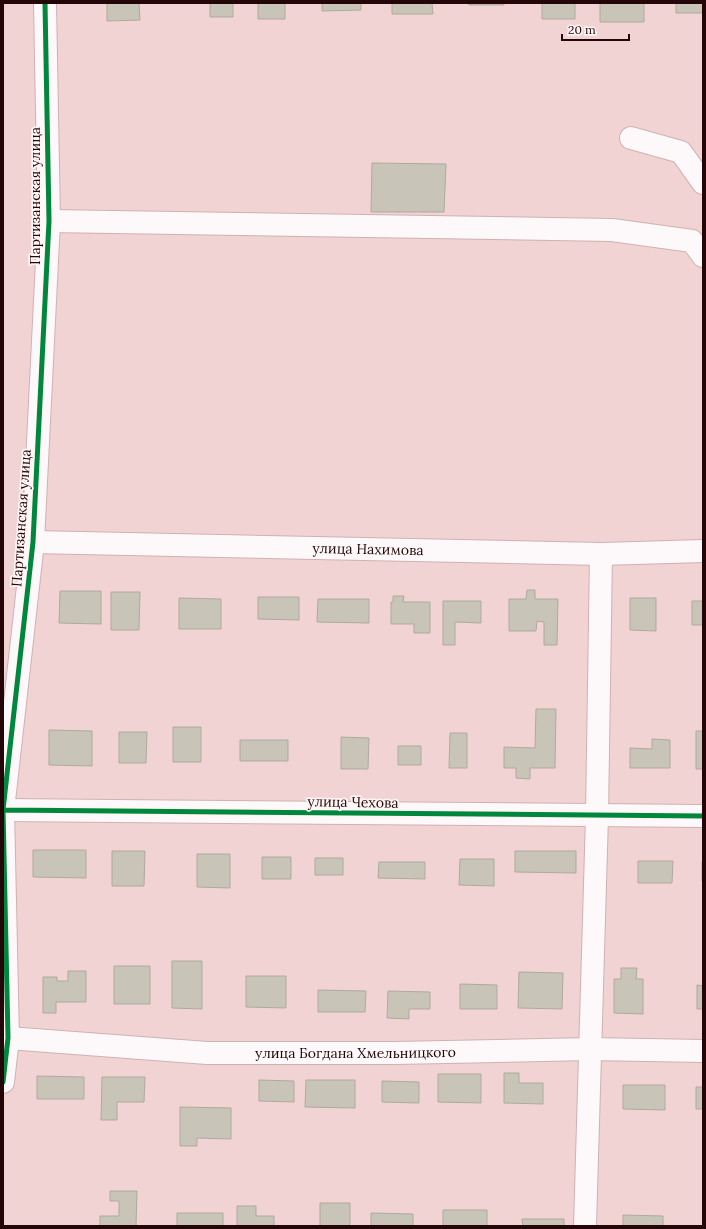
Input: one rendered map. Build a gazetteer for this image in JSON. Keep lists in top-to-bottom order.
{
  "streets": {
    "street": [
      "Партизанская улица",
      "улица Нахимова",
      "улица Чехова",
      "улица Богдана Хмельницкого"
    ]
  },
  "crossings": [
    ["Партизанская улица", "улица Нахимова"],
    ["Партизанская улица", "улица Чехова"],
    ["Партизанская улица", "улица Богдана Хмельницкого"]
  ],
  "scale_bar": "20 m"
}
